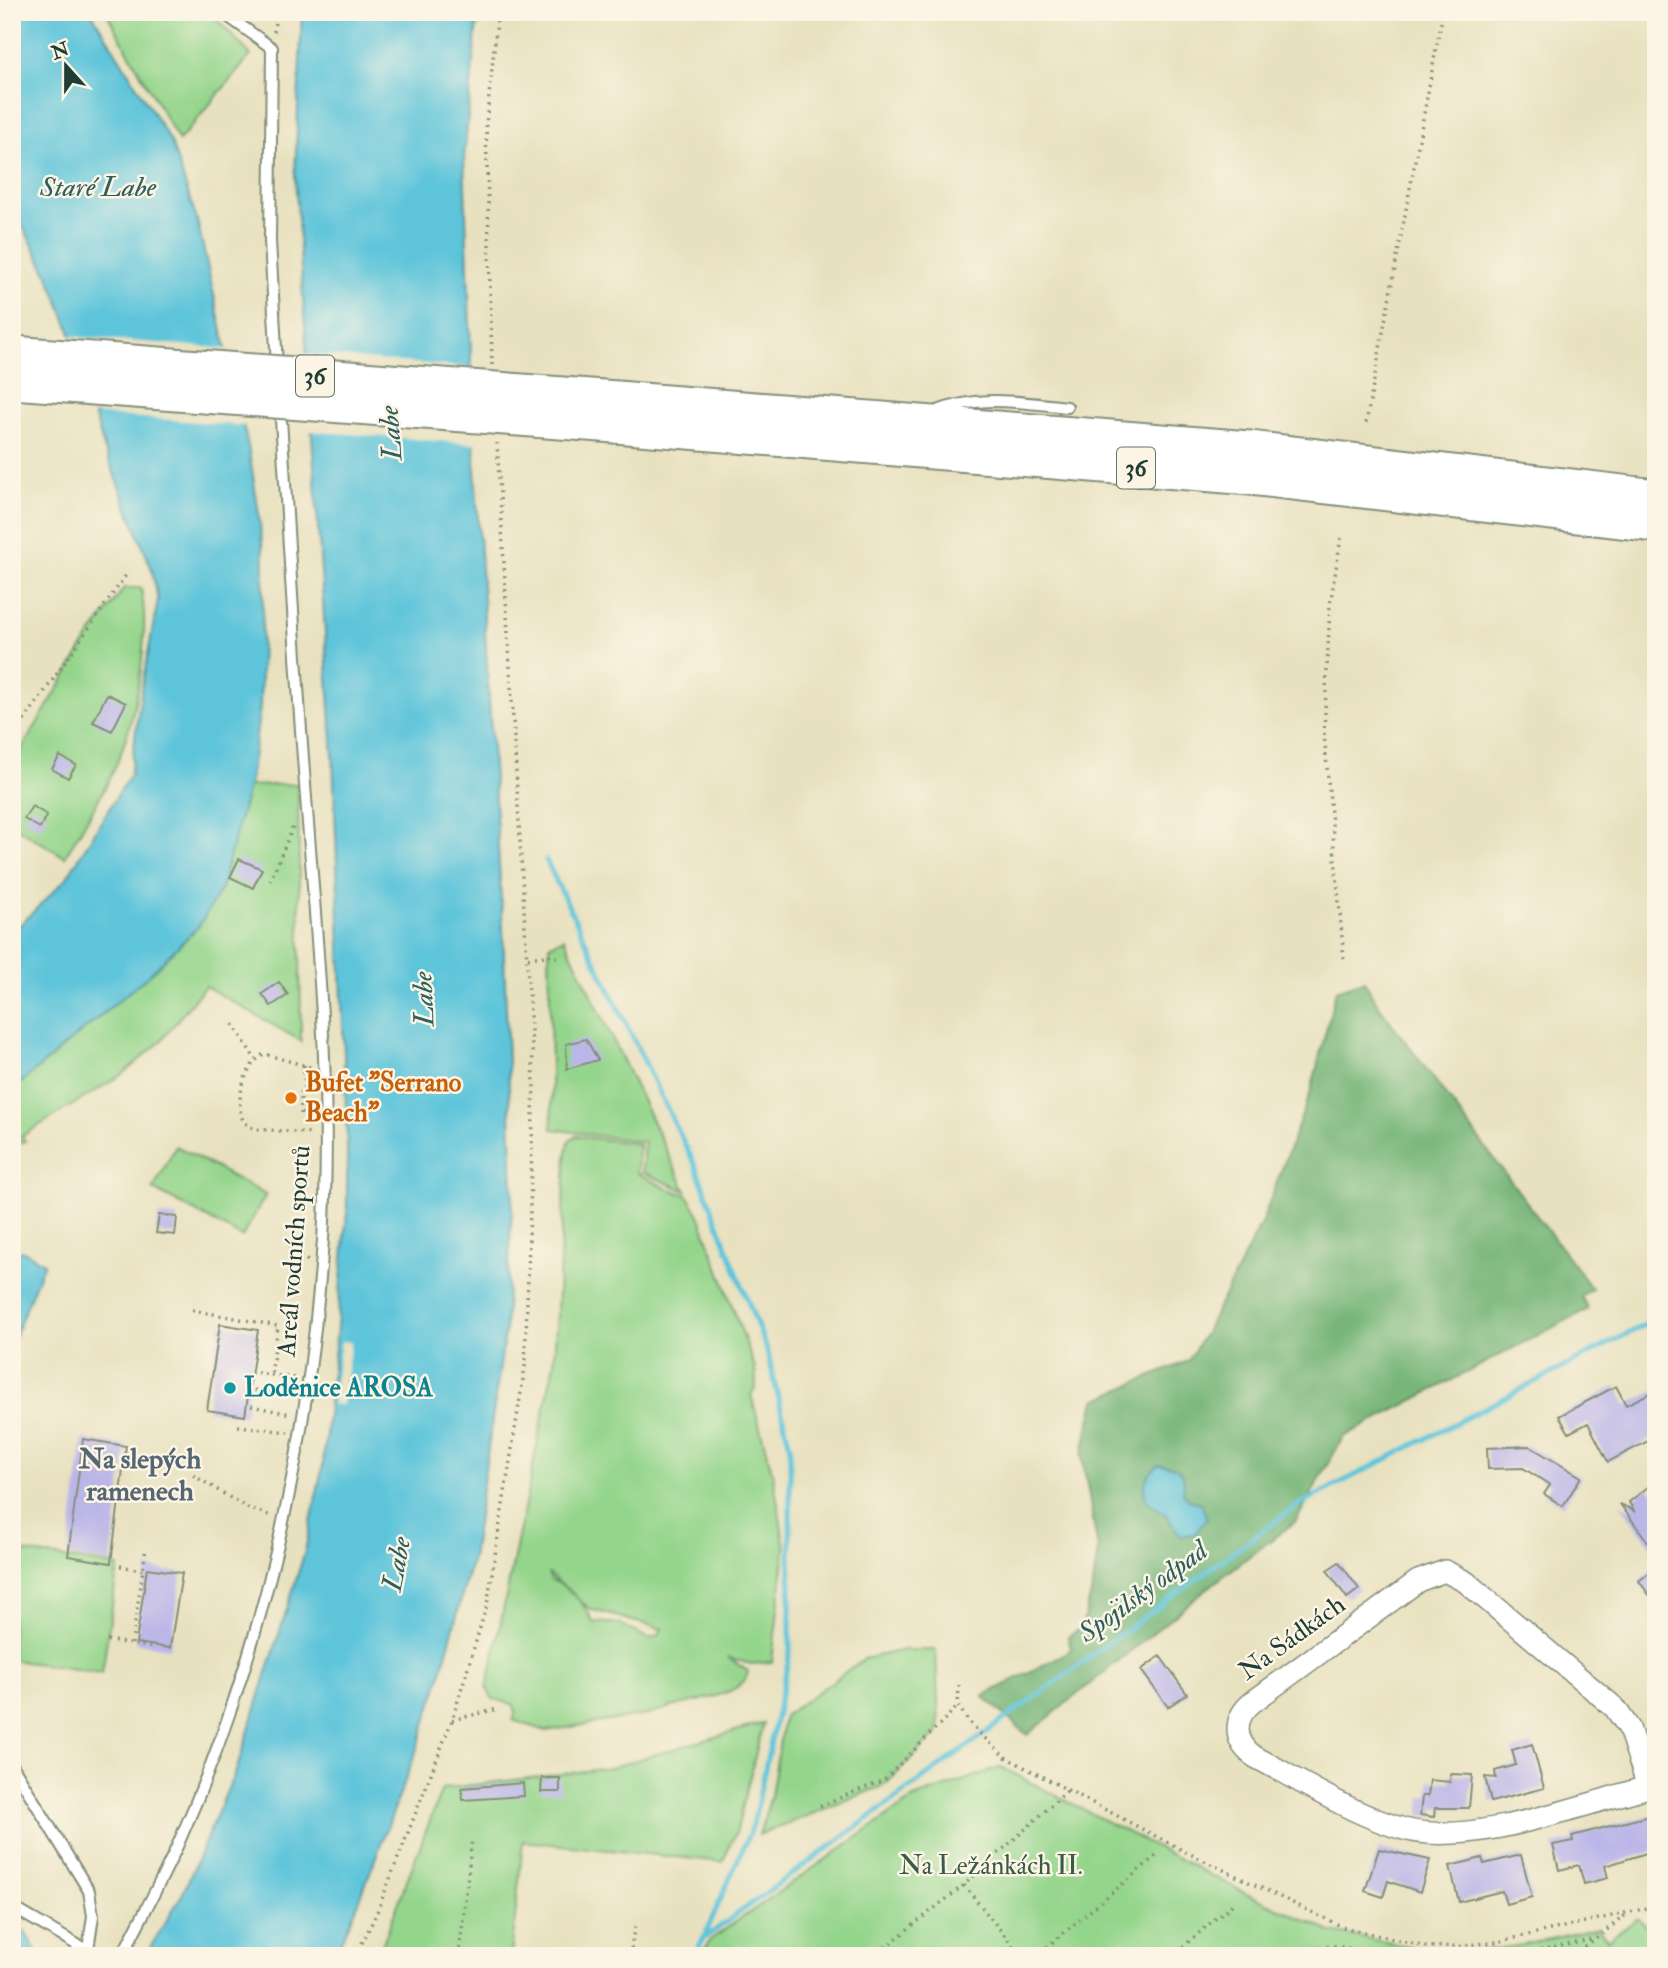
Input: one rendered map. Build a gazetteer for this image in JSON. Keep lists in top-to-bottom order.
{
  "streets": {
    "main road": ["36"],
    "street": ["Na Sádkách"],
    "lane": ["Areál vodních sportů"]
  },
  "districts": ["Na slepých ramenech"],
  "water": ["Staré Labe", "Labe", "Spojilský odpad"],
  "parks": ["Na Ležánkách II."],
  "places": ["Bufet \"Serrano Beach\"", "Loděnice AROSA"],
  "north": "top"
}
